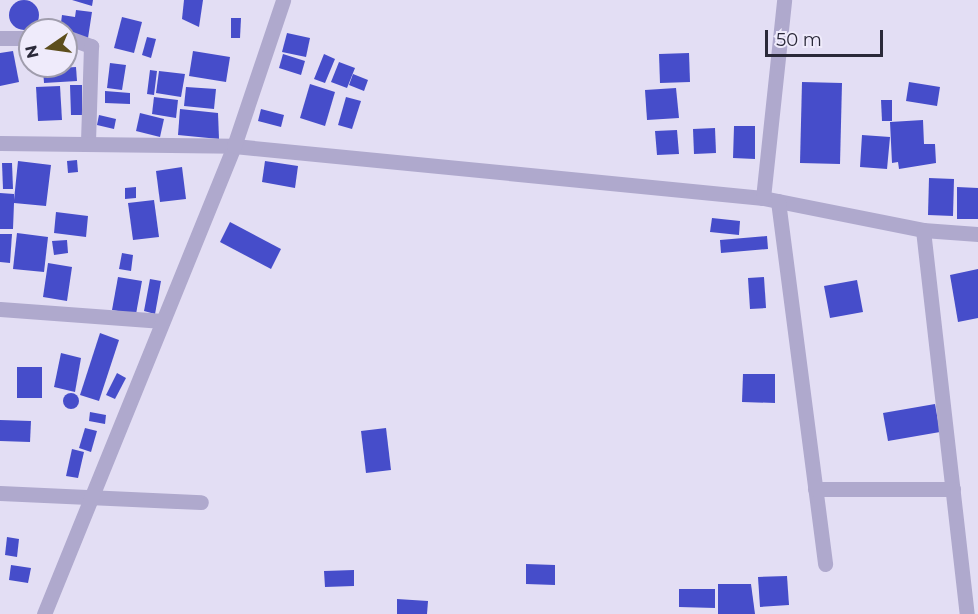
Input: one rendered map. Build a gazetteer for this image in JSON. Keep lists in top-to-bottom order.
{
  "scale_bar": "50 m",
  "north": "left"
}
